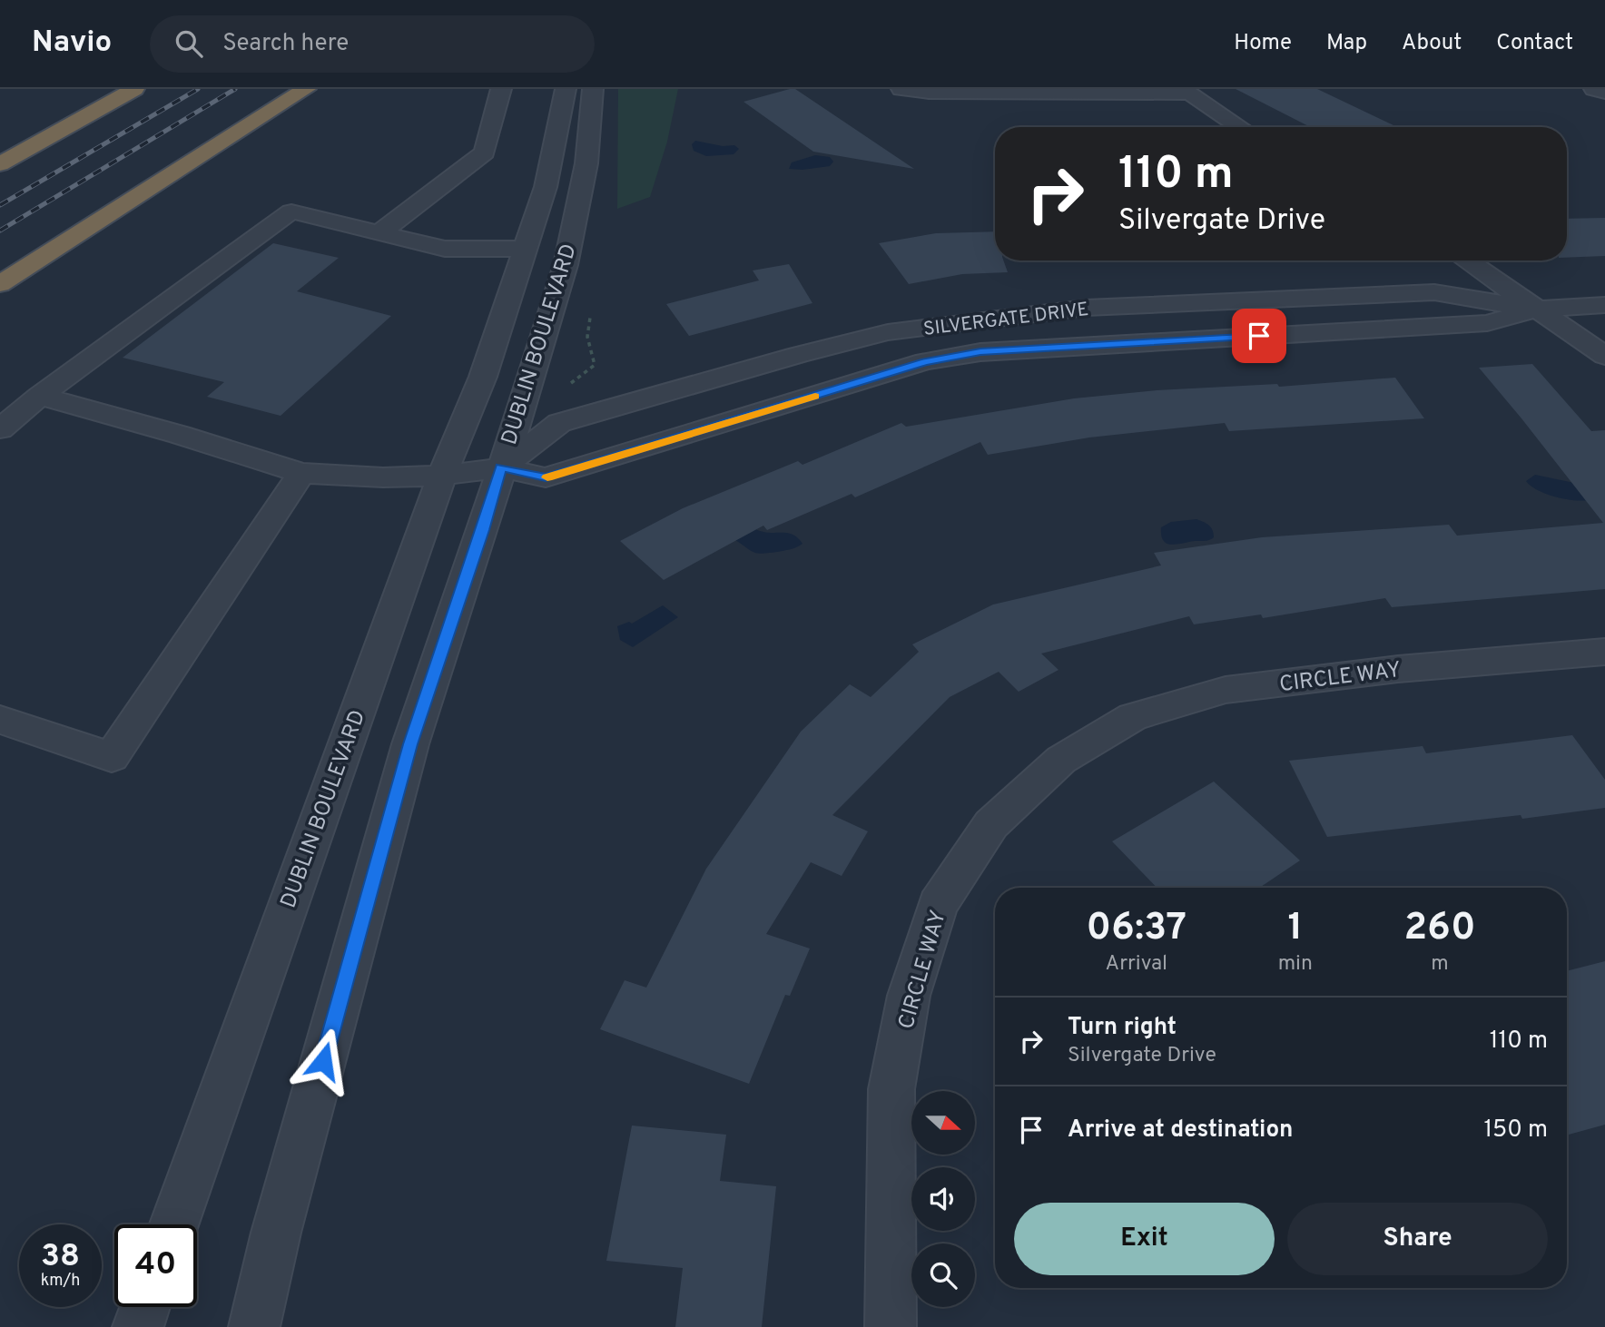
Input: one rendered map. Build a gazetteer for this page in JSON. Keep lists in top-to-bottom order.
{
  "streets": {
    "street": ["SILVERGATE DRIVE", "DUBLIN BOULEVARD", "CIRCLE WAY"]
  },
  "crossings": [
    ["SILVERGATE DRIVE", "DUBLIN BOULEVARD"]
  ],
  "north": "right",
  "page": {
    "header": "Navio",
    "search": "Search here",
    "nav": [
      "Home",
      "Map",
      "About",
      "Contact"
    ],
    "turn": ["110 m", "Silvergate Drive"],
    "eta": [
      "06:37",
      "Arrival",
      "1",
      "min",
      "260",
      "m"
    ],
    "list": [
      {
        "name": "Turn right",
        "note": "Silvergate Drive",
        "value": "110 m"
      },
      {
        "name": "Arrive at destination",
        "value": "150 m"
      }
    ],
    "buttons": ["Exit", "Share"],
    "speed": "38 km/h",
    "limit": "40"
  }
}
